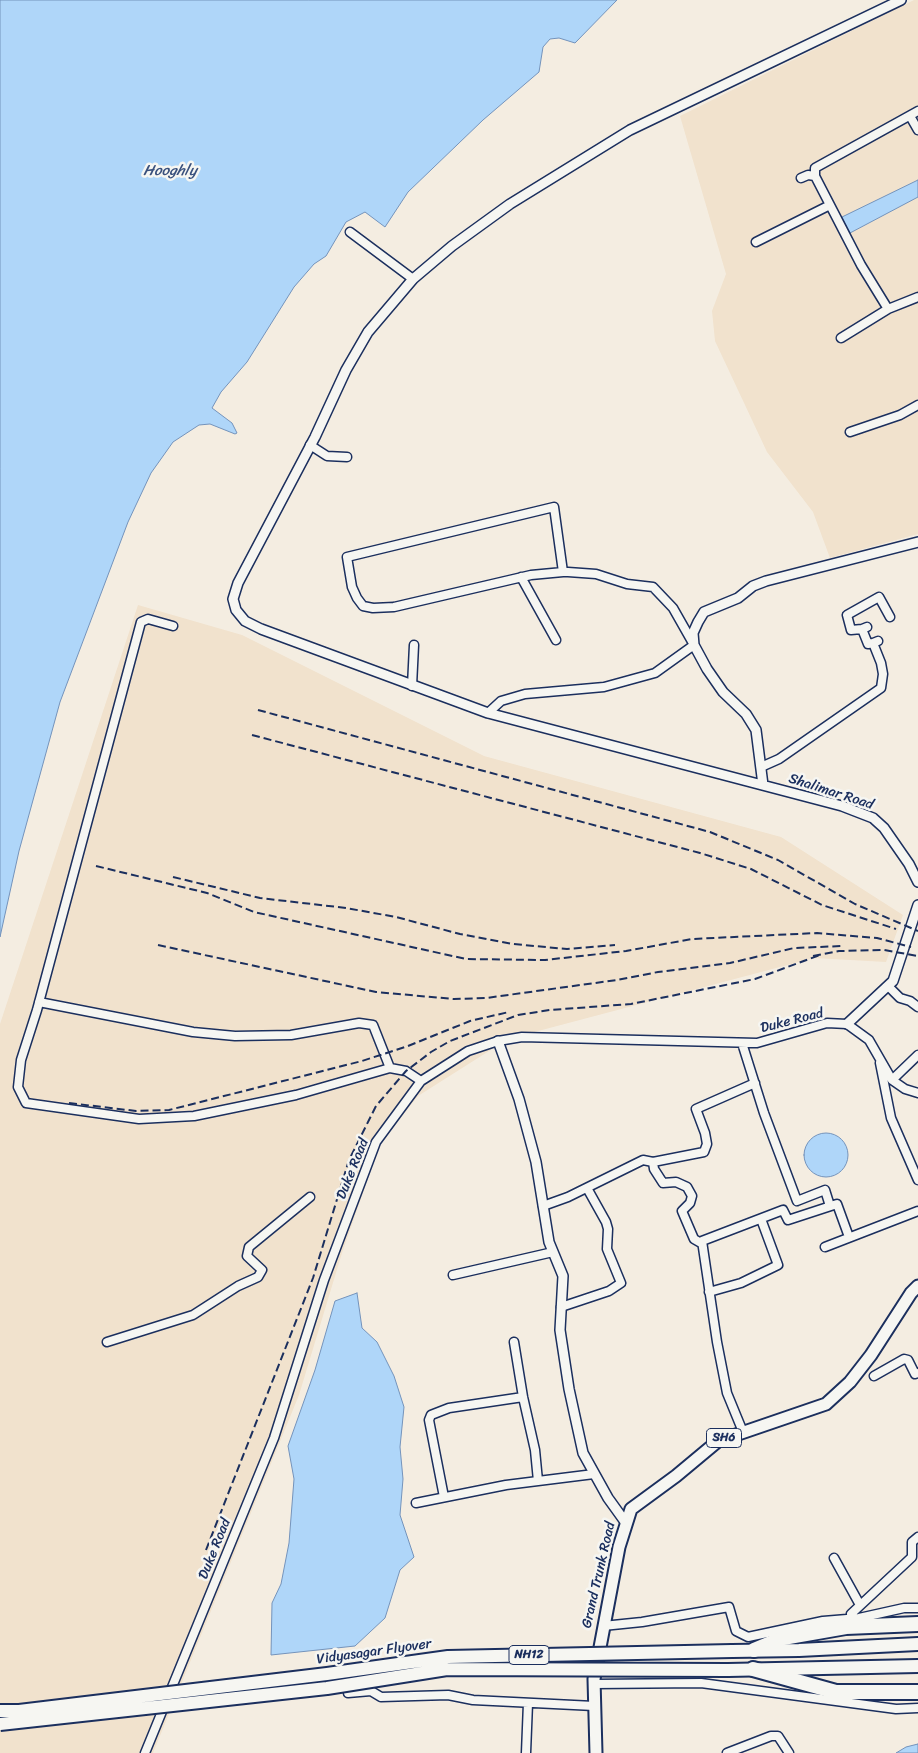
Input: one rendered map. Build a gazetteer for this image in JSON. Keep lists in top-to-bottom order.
{
  "streets": {
    "highway": ["Vidyasagar Flyover", "NH12"],
    "main road": ["SH6", "Grand Trunk Road"],
    "street": ["Shalimar Road", "Duke Road"]
  },
  "crossings": [
    ["Vidyasagar Flyover", "NH12"]
  ],
  "water": ["Hooghly"]
}
